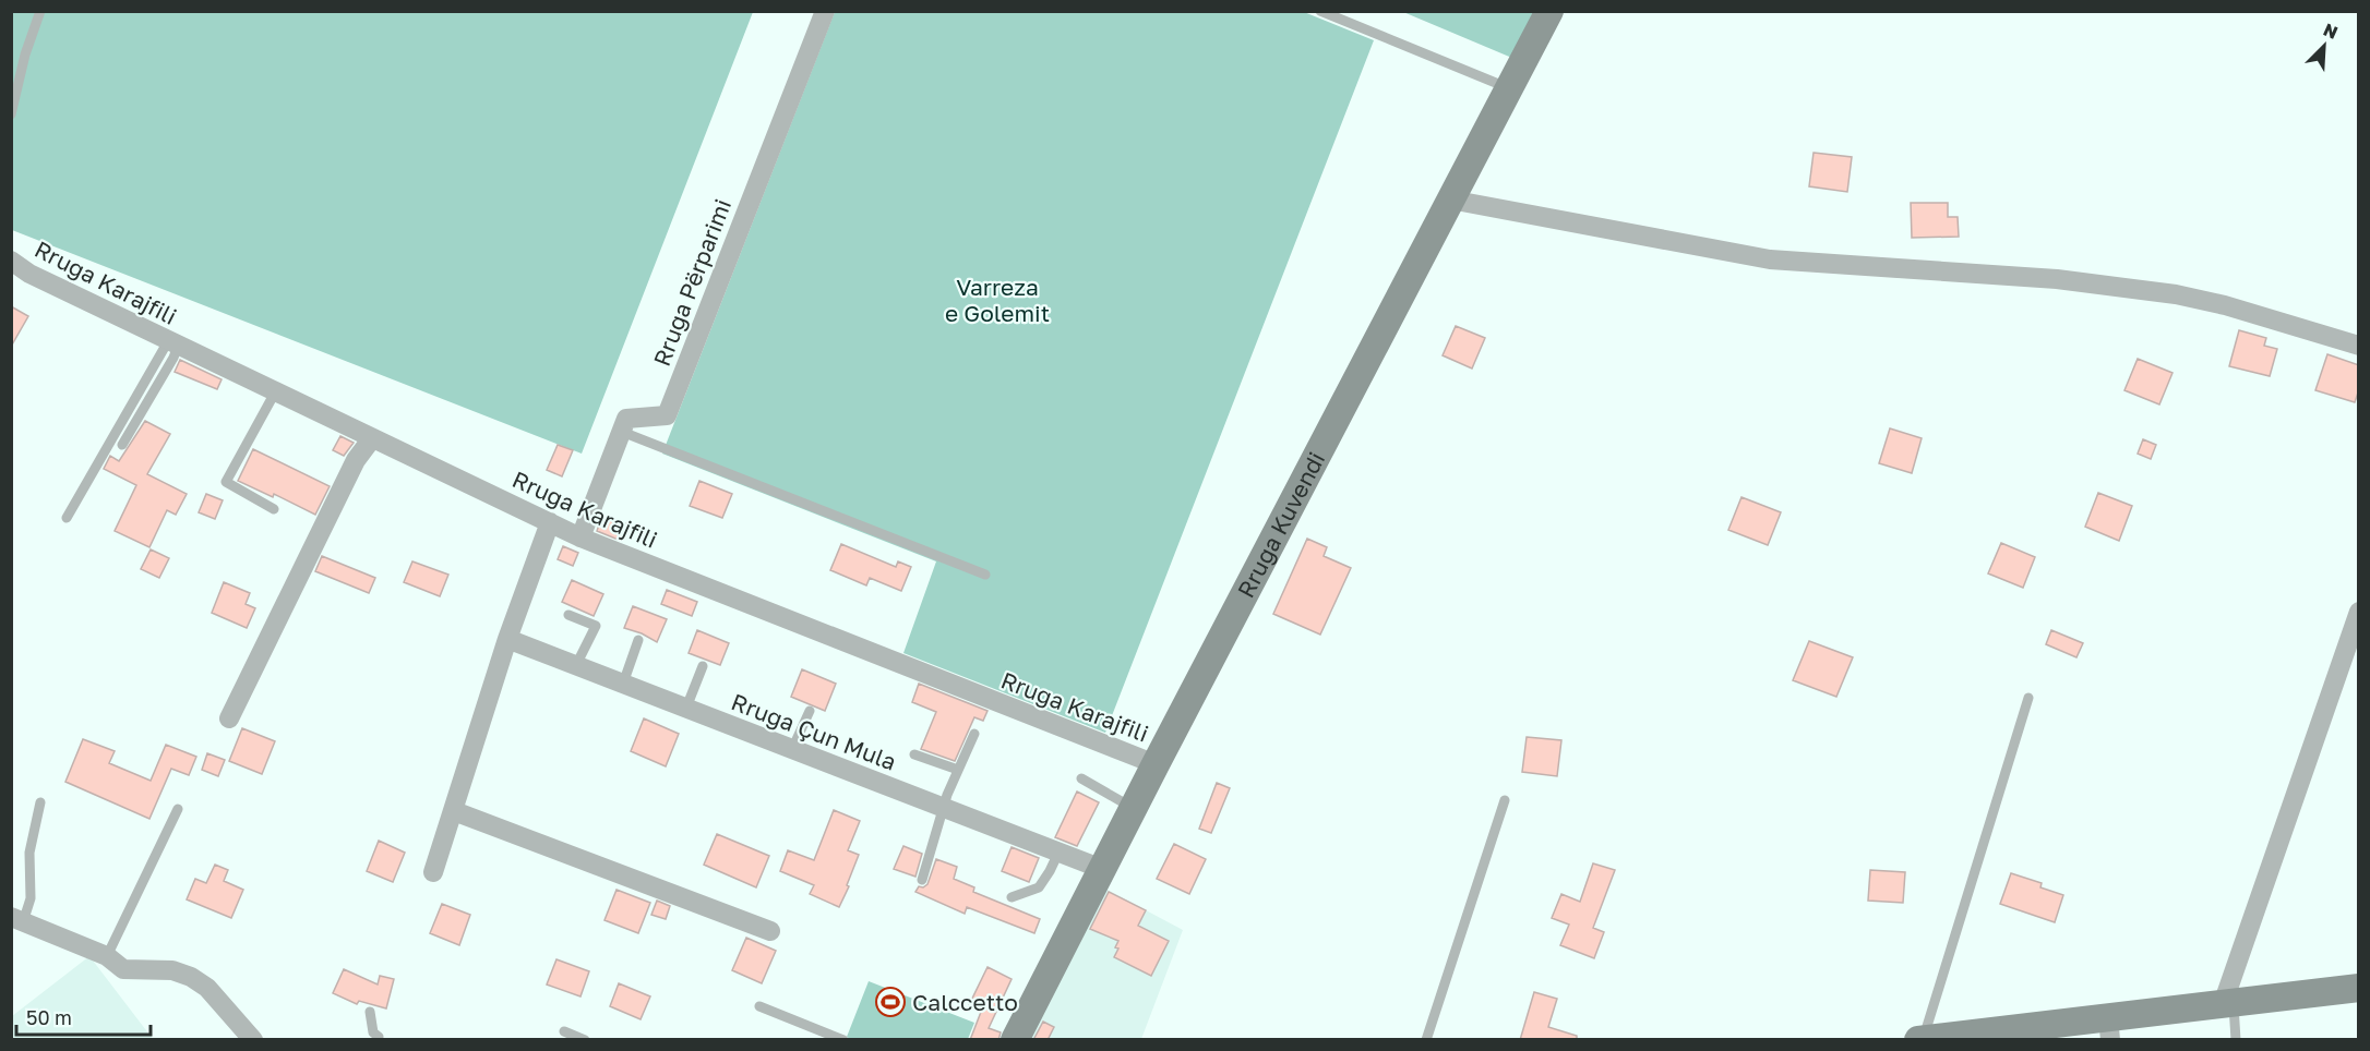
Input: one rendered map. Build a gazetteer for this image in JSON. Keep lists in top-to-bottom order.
{
  "streets": {
    "street": [
      "Rruga Karajfili",
      "Rruga Përparimi",
      "Rruga Kuvendi",
      "Rruga Çun Mula"
    ]
  },
  "crossings": [
    ["Rruga Karajfili", "Rruga Kuvendi"],
    ["Rruga Kuvendi", "Rruga Çun Mula"]
  ],
  "parks": ["Varreza e Golemit"],
  "places": {
    "sports": ["Calccetto"]
  },
  "scale_bar": "50 m",
  "north": "top right"
}
